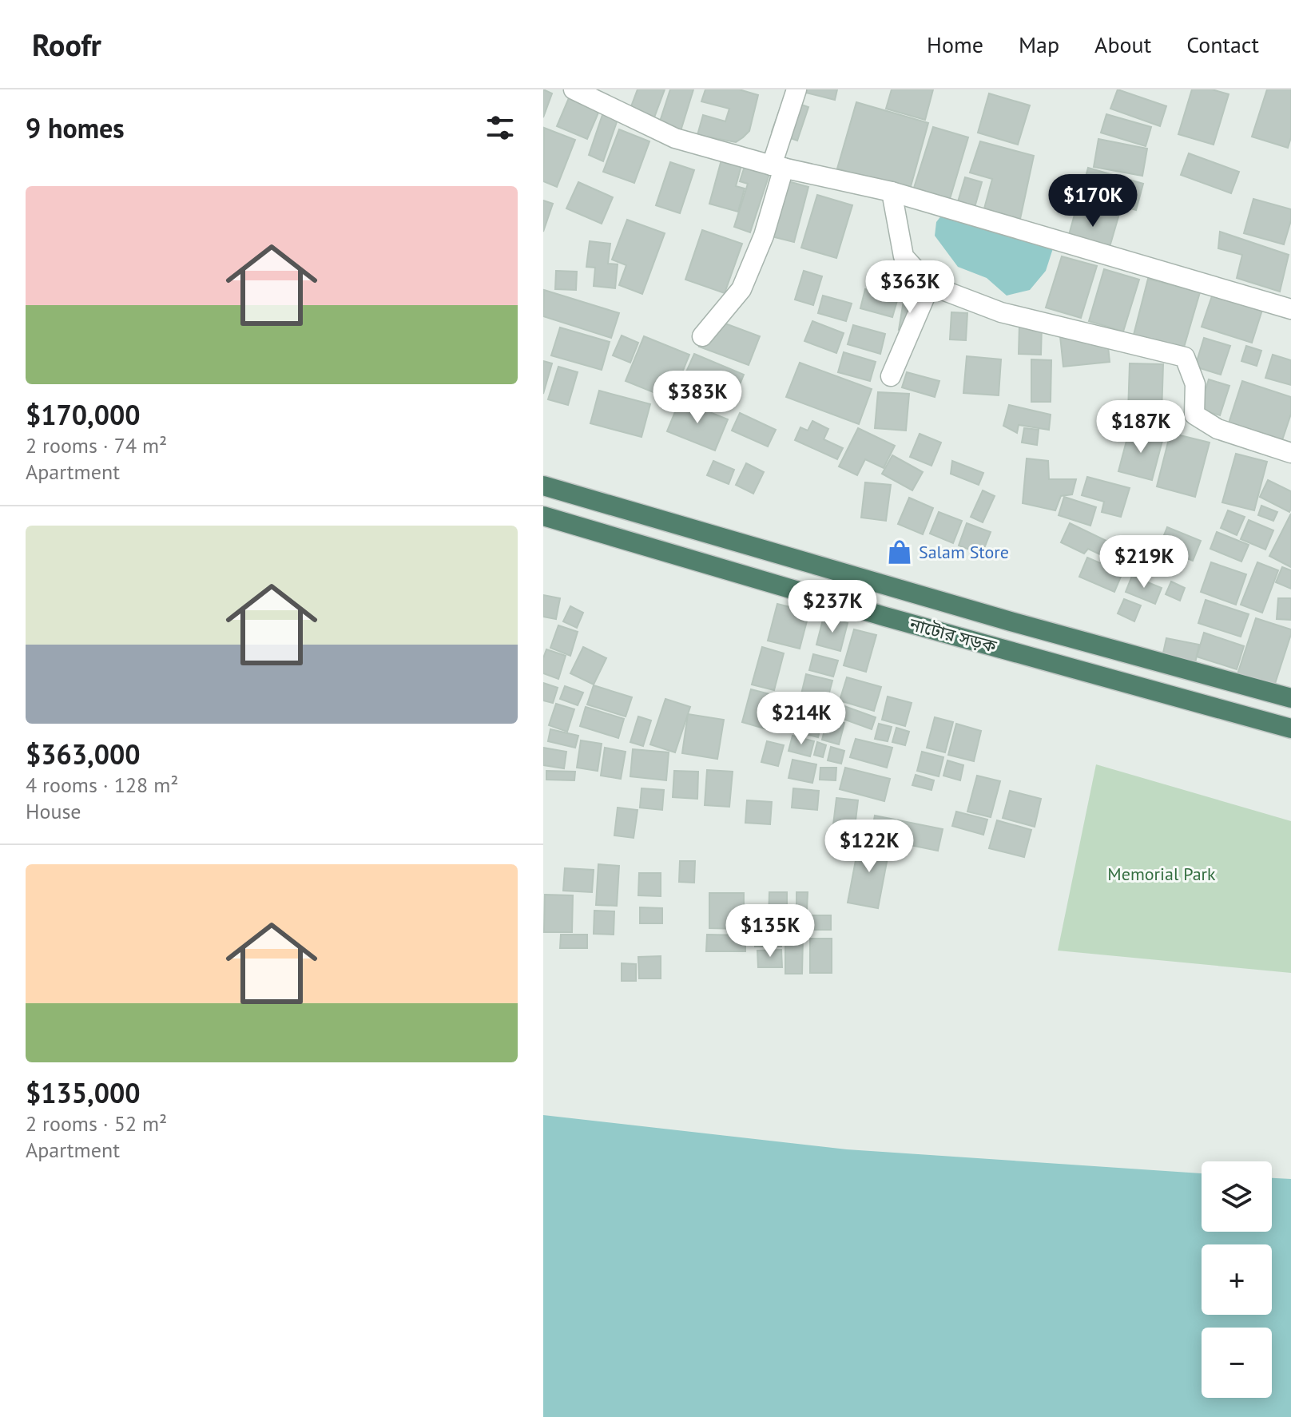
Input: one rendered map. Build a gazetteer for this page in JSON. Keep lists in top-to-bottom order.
{
  "streets": {
    "highway": ["নাটোর সড়ক"]
  },
  "parks": ["Memorial Park"],
  "places": {
    "shop": ["Salam Store"]
  },
  "page": {
    "header": "Roofr",
    "nav": [
      "Home",
      "Map",
      "About",
      "Contact"
    ],
    "heading": "9 homes",
    "list": [
      {
        "name": "$170,000",
        "note": "2 rooms · 74 m² · Apartment"
      },
      {
        "name": "$363,000",
        "note": "4 rooms · 128 m² · House"
      },
      {
        "name": "$135,000",
        "note": "2 rooms · 52 m² · Apartment"
      }
    ],
    "price": [
      "$170K",
      "$363K",
      "$383K",
      "$187K",
      "$219K",
      "$237K",
      "$214K",
      "$122K",
      "$135K"
    ],
    "map_buttons": ["+", "−"]
  }
}
